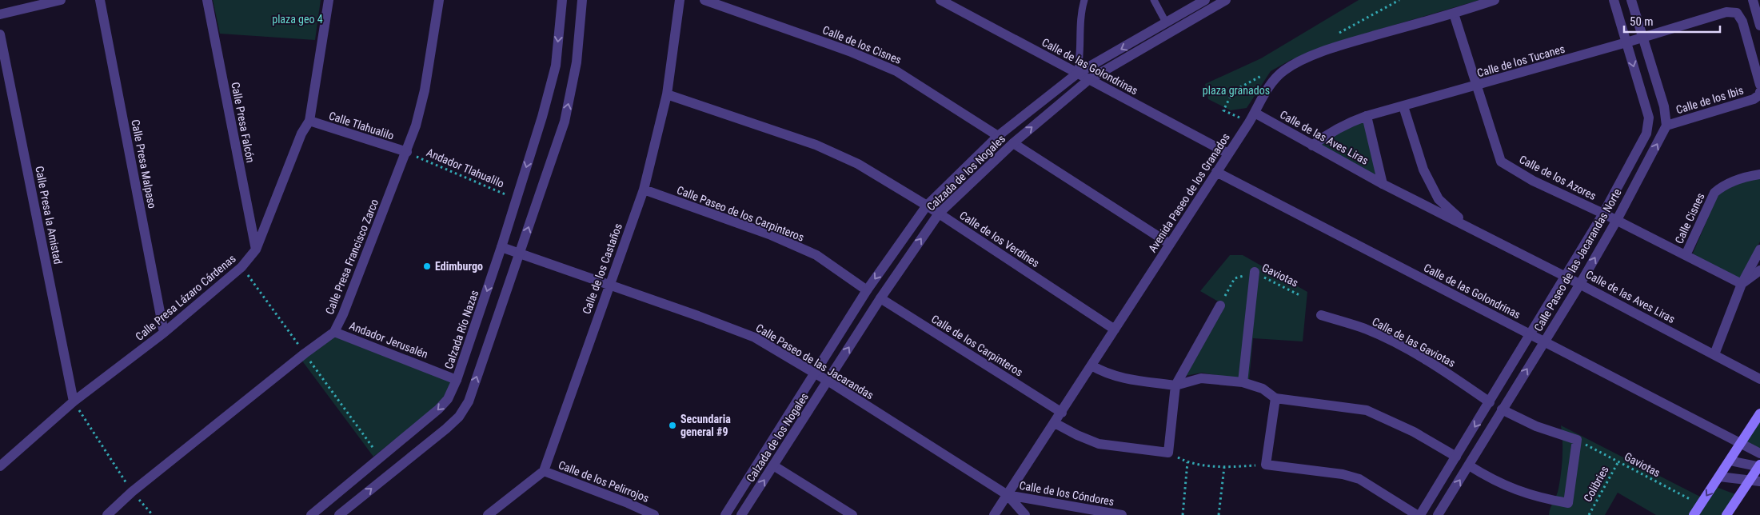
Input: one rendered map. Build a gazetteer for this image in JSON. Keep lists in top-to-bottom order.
{
  "streets": {
    "street": [
      "Calle de los Cisnes",
      "Calle de los Tucanes",
      "Calle de las Golondrinas",
      "Calle de los Ibis",
      "Calle Presa Falcón",
      "Calle Tlahualilo",
      "Calle de las Aves Liras",
      "Calle Presa Malpaso",
      "Calzada de los Nogales",
      "Calle de los Azores",
      "Avenida Paseo de los Granados",
      "Calle Paseo de los Carpinteros",
      "Calle Presa la Amistad",
      "Calle Cisnes",
      "Calle de los Verdines",
      "Calle Presa Francisco Zarco",
      "Calle Paseo de las Jacarandas Norte",
      "Calle de los Castaños",
      "Calle Presa Lázaro Cárdenas",
      "Calzada Río Nazas",
      "Andador Jerusalén",
      "Calle de las Gaviotas",
      "Calle de los Carpinteros",
      "Calle Paseo de las Jacarandas",
      "Calle de los Pelirrojos",
      "Calle de los Cóndores"
    ],
    "path": ["Andador Tlahualilo", "Gaviotas", "Colibries"]
  },
  "crossings": [
    ["Calle de los Cisnes", "Calzada de los Nogales"],
    ["Calle de los Tucanes", "Calle de las Aves Liras"],
    ["Calle de los Tucanes", "Calle de los Azores"],
    ["Calle de los Tucanes", "Calle Paseo de las Jacarandas Norte"],
    ["Calle de las Golondrinas", "Calzada de los Nogales"],
    ["Calle de las Golondrinas", "Avenida Paseo de los Granados"],
    ["Calle de las Golondrinas", "Calle Paseo de las Jacarandas Norte"],
    ["Calle de los Ibis", "Calle Paseo de las Jacarandas Norte"],
    ["Calle Presa Falcón", "Calle Presa Lázaro Cárdenas"],
    ["Calle Tlahualilo", "Andador Tlahualilo"],
    ["Calle Tlahualilo", "Calle Presa Francisco Zarco"],
    ["Calle Tlahualilo", "Calle Presa Lázaro Cárdenas"],
    ["Calle de las Aves Liras", "Avenida Paseo de los Granados"],
    ["Calle de las Aves Liras", "Calle Paseo de las Jacarandas Norte"],
    ["Calle Presa Malpaso", "Calle Presa Lázaro Cárdenas"],
    ["Andador Tlahualilo", "Calle Presa Francisco Zarco"],
    ["Andador Tlahualilo", "Calzada Río Nazas"],
    ["Calzada de los Nogales", "Calle Paseo de los Carpinteros"],
    ["Calzada de los Nogales", "Calle de los Verdines"],
    ["Calzada de los Nogales", "Calle de los Carpinteros"],
    ["Calzada de los Nogales", "Calle Paseo de las Jacarandas"],
    ["Calle de los Azores", "Avenida Paseo de los Granados"],
    ["Calle de los Azores", "Calle Cisnes"],
    ["Calle de los Azores", "Calle Paseo de las Jacarandas Norte"],
    ["Avenida Paseo de los Granados", "Calle de los Verdines"],
    ["Avenida Paseo de los Granados", "Calle de los Carpinteros"],
    ["Avenida Paseo de los Granados", "Calle Paseo de las Jacarandas"],
    ["Avenida Paseo de los Granados", "Calle de los Cóndores"],
    ["Calle Paseo de los Carpinteros", "Calle de los Castaños"],
    ["Calle Presa la Amistad", "Calle Presa Lázaro Cárdenas"],
    ["Calle de los Verdines", "Calle de los Castaños"],
    ["Calle Presa Francisco Zarco", "Andador Jerusalén"],
    ["Calle Paseo de las Jacarandas Norte", "Calle de las Gaviotas"],
    ["Calle de los Castaños", "Calle Paseo de las Jacarandas"],
    ["Calle de los Castaños", "Calle de los Pelirrojos"],
    ["Gaviotas", "Colibries"],
    ["Calzada Río Nazas", "Andador Jerusalén"],
    ["Calzada Río Nazas", "Calle Paseo de las Jacarandas"],
    ["Calle Paseo de las Jacarandas", "Calle de los Cóndores"]
  ],
  "parks": ["plaza geo 4", "plaza granados"],
  "places": ["Edimburgo", "Secundaria general #9"],
  "scale_bar": "50 m"
}
